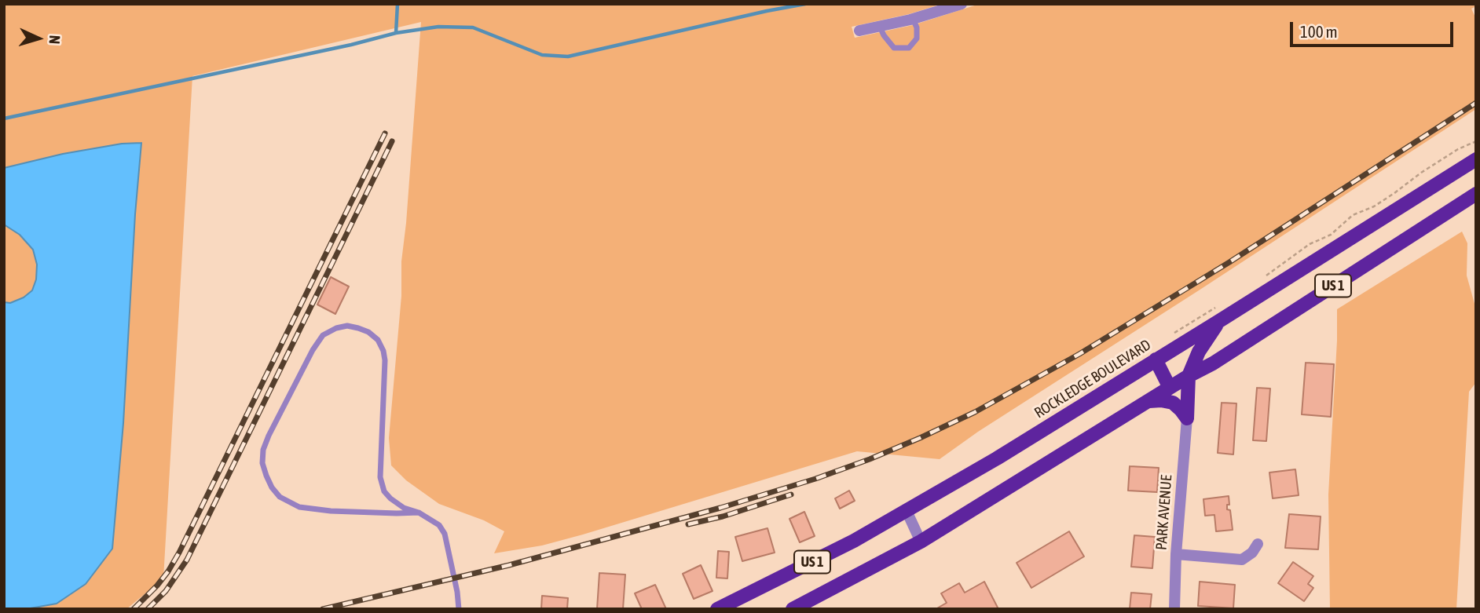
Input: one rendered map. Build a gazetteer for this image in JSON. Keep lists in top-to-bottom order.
{
  "streets": {
    "main road": ["US 1", "ROCKLEDGE BOULEVARD"],
    "street": ["PARK AVENUE"]
  },
  "scale_bar": "100 m",
  "north": "right"
}
